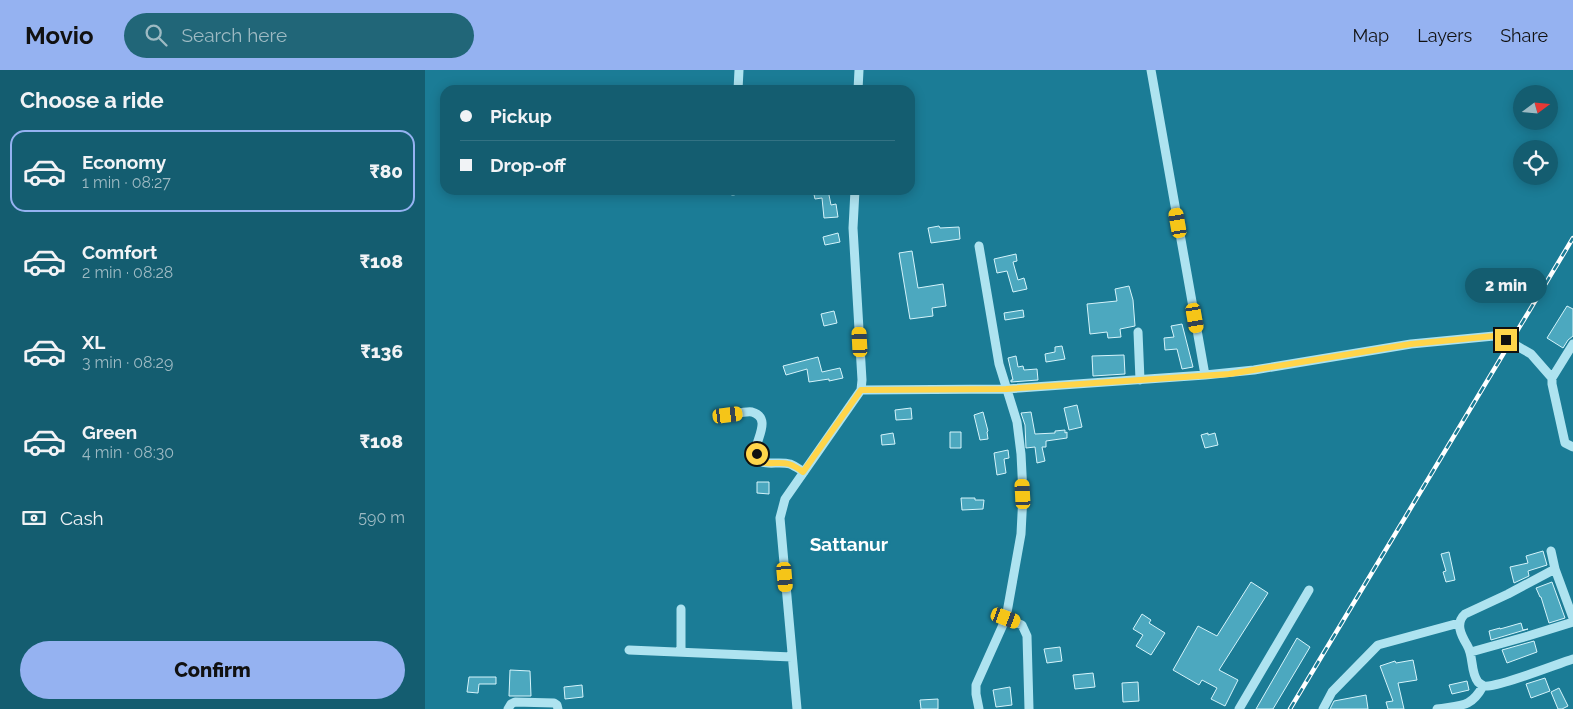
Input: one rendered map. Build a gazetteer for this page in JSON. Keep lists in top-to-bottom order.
{
  "districts": ["Sattanur"],
  "north": "right",
  "page": {
    "header": "Movio",
    "search": "Search here",
    "nav": ["Map", "Layers", "Share"],
    "heading": "Choose a ride",
    "banner": ["Pickup", "Drop-off"],
    "list": [
      {
        "name": "Economy",
        "note": "1 min · 08:27",
        "value": "₹80"
      },
      {
        "name": "Comfort",
        "note": "2 min · 08:28",
        "value": "₹108"
      },
      {
        "name": "XL",
        "note": "3 min · 08:29",
        "value": "₹136"
      },
      {
        "name": "Green",
        "note": "4 min · 08:30",
        "value": "₹108"
      }
    ],
    "bubble": "2 min",
    "pay": ["Cash", "590 m"],
    "buttons": "Confirm"
  }
}
